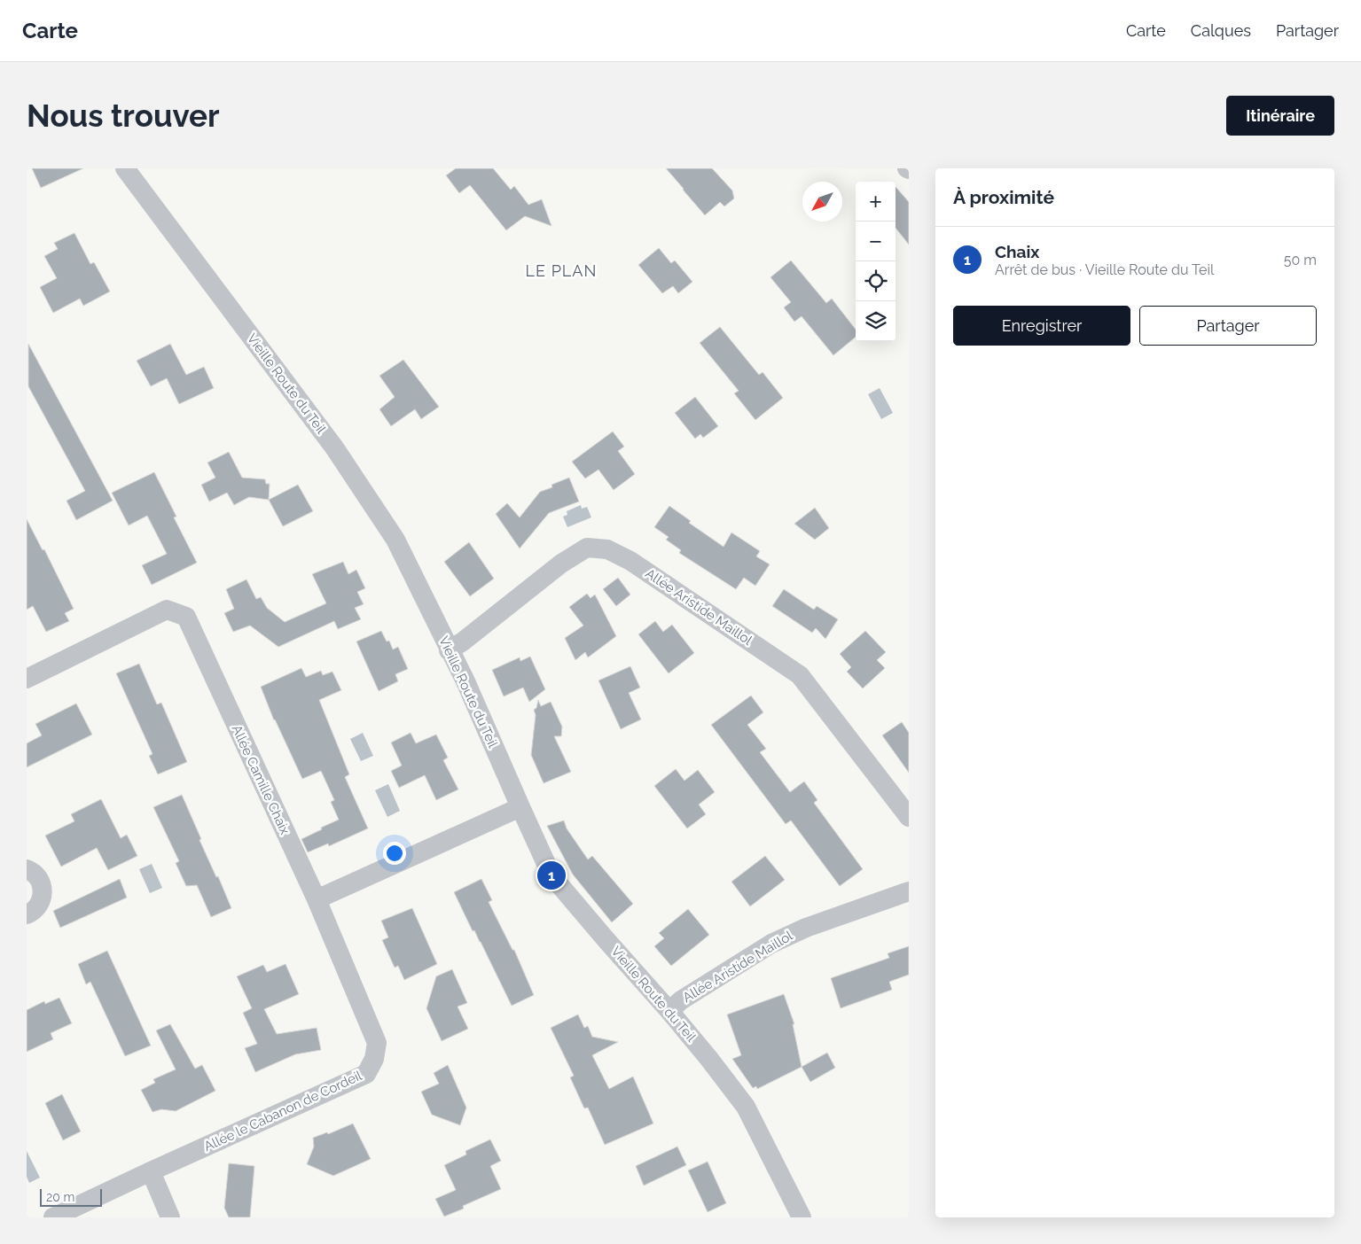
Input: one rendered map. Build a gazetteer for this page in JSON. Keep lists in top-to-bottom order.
{
  "streets": {
    "street": [
      "Vieille Route du Teil",
      "Allée Aristide Maillol",
      "Allée Camille Chaix",
      "Allée le Cabanon de Cordeil"
    ]
  },
  "crossings": [
    ["Vieille Route du Teil", "Allée Aristide Maillol"],
    ["Allée Camille Chaix", "Allée le Cabanon de Cordeil"]
  ],
  "districts": ["LE PLAN"],
  "scale_bar": "20 m",
  "north": "bottom left",
  "page": {
    "header": "Carte",
    "nav": ["Carte", "Calques", "Partager"],
    "buttons": [
      "Itinéraire",
      ["Enregistrer", "Partager"]
    ],
    "title": "Nous trouver",
    "heading": "À proximité",
    "map_buttons": ["+", "−"],
    "list": [
      {
        "mark": "1",
        "name": "Chaix",
        "note": "Arrêt de bus · Vieille Route du Teil",
        "value": "50 m"
      }
    ],
    "pins": "1",
    "scale": "20 m"
  }
}
